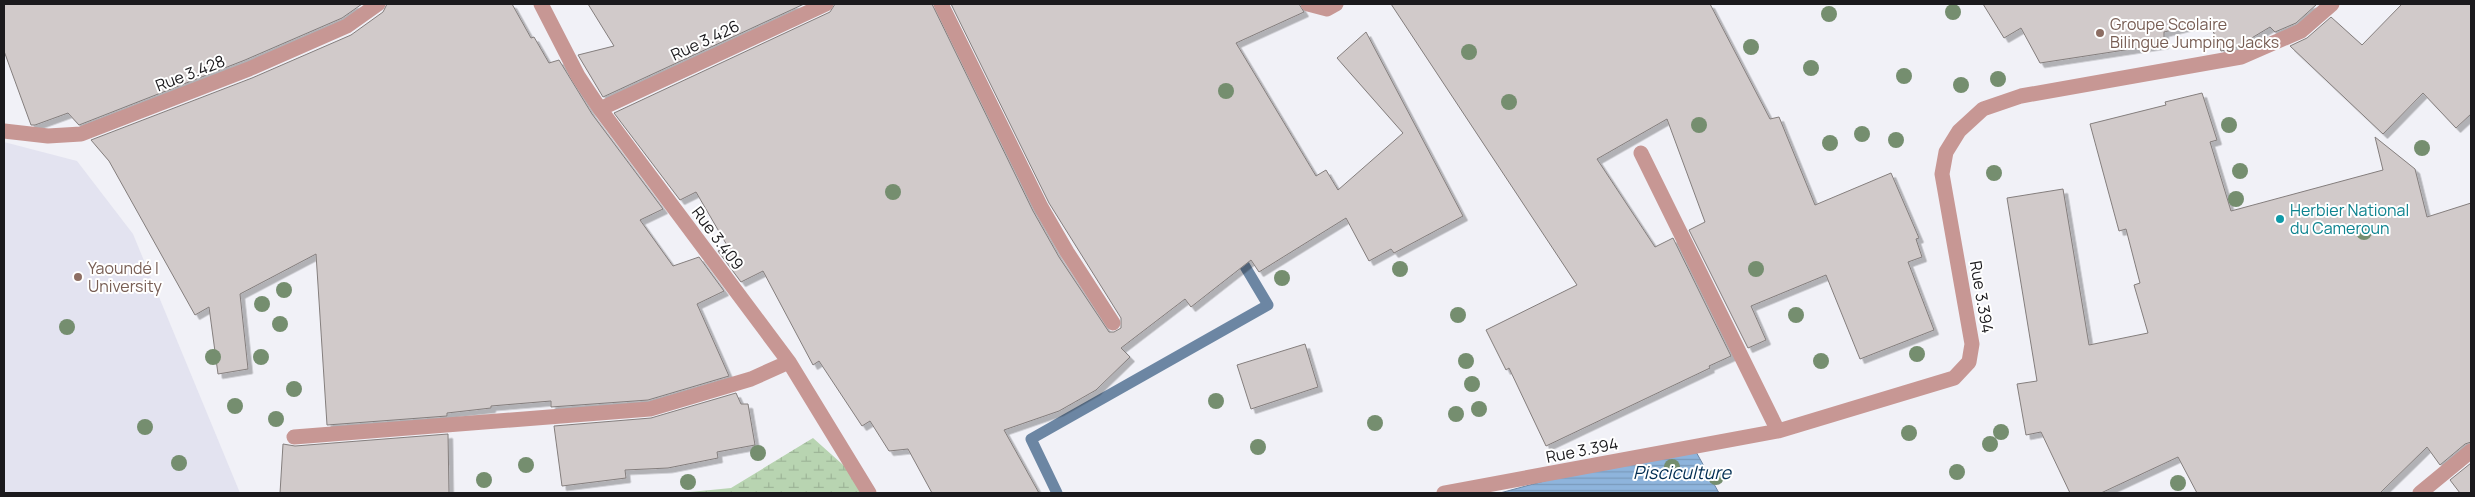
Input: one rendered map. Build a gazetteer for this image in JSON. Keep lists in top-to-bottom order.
{
  "streets": {
    "street": [
      "Rue 3.426",
      "Rue 3.428",
      "Rue 3.409",
      "Rue 3.394"
    ]
  },
  "crossings": [
    ["Rue 3.426", "Rue 3.409"]
  ],
  "water": ["Pisciculture"],
  "places": ["Groupe Scolaire Bilingue Jumping Jacks", "Herbier National du Cameroun", "Yaoundé I University"]
}
